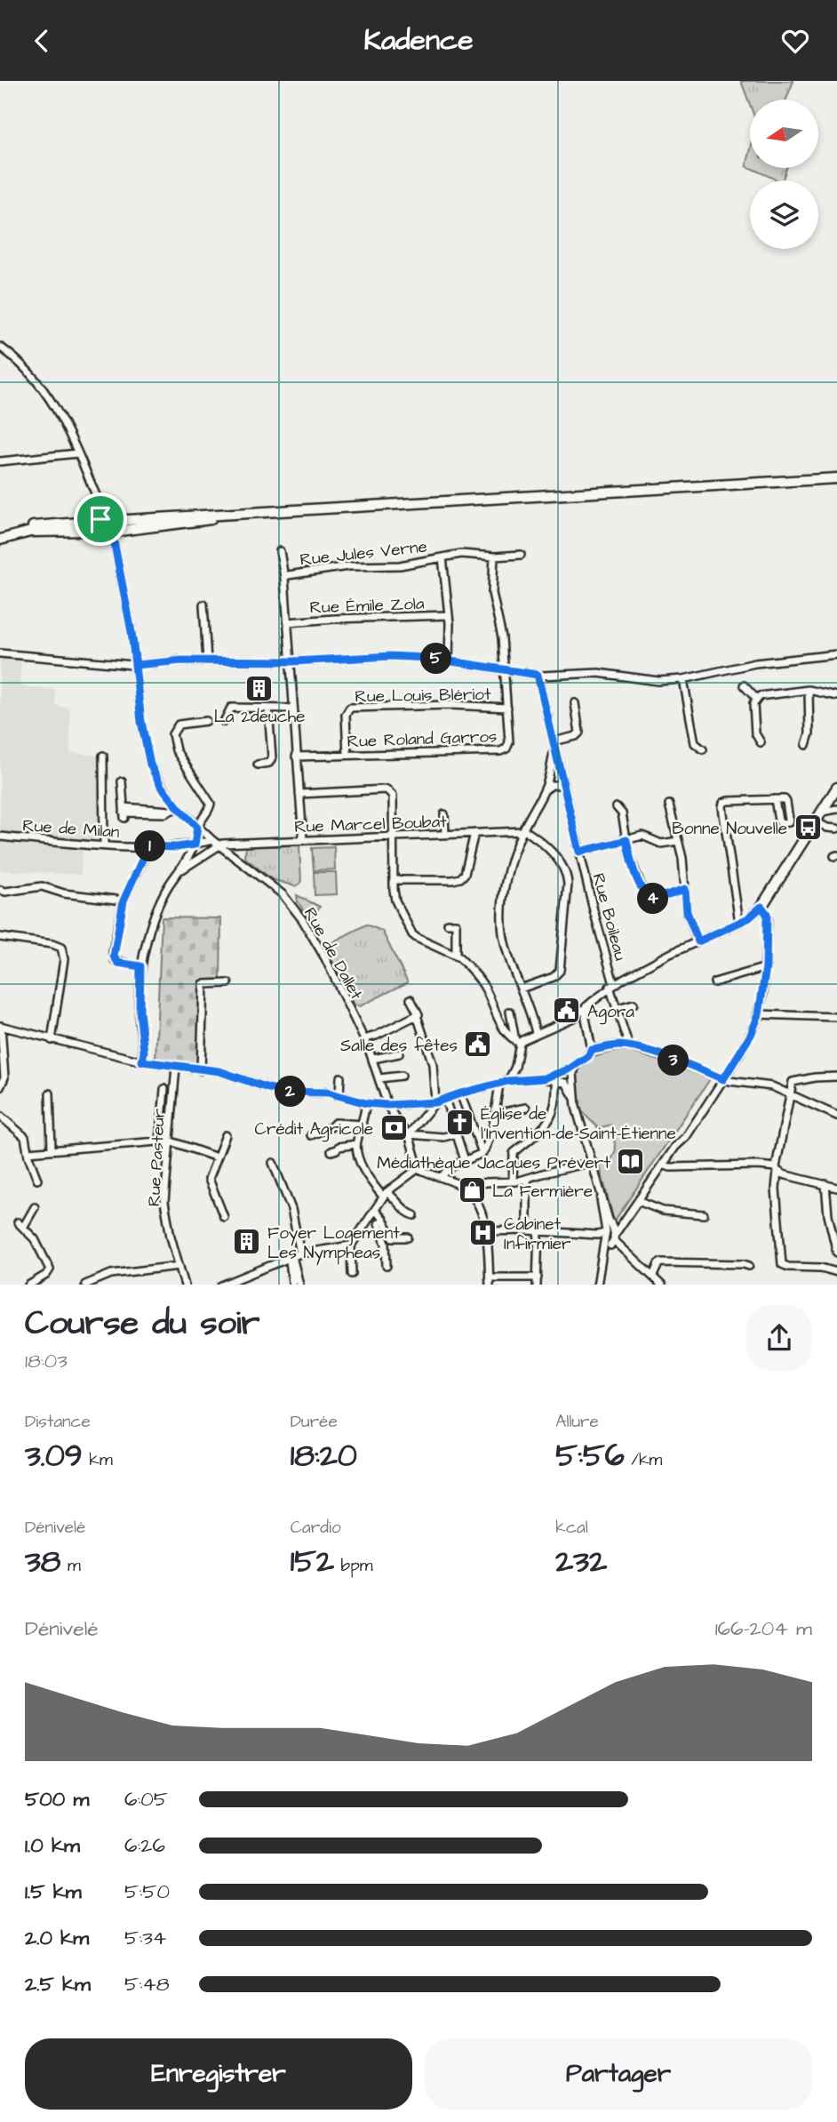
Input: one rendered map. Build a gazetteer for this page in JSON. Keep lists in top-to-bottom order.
{
  "streets": {
    "street": [
      "Rue Jules Verne",
      "Rue Émile Zola",
      "Rue Louis Blériot",
      "Rue Roland Garros",
      "Rue Marcel Boubat",
      "Rue de Milan",
      "Rue Boileau",
      "Rue de Dallet",
      "Rue Pasteur"
    ]
  },
  "crossings": [
    ["Rue Jules Verne", "Rue Roland Garros"],
    ["Rue Louis Blériot", "Rue Roland Garros"],
    ["Rue Marcel Boubat", "Rue de Dallet"],
    ["Rue de Milan", "Rue de Dallet"]
  ],
  "places": {
    "building": ["La 2deuche", "Foyer Logement Les Nympheas"],
    "bus stop": ["Bonne Nouvelle"],
    "public building": ["Agora", "Salle des fêtes"],
    "church": ["Église de l'Invention-de-Saint-Étienne"],
    "bank": ["Crédit Agricole"],
    "library": ["Médiathèque Jacques Prévert"],
    "shop": ["La Fermière"],
    "hospital": ["Cabinet Infirmier"]
  },
  "north": "left",
  "page": {
    "header": "Kadence",
    "pins": [
      "5",
      "1",
      "4",
      "3",
      "2"
    ],
    "heading": ["Course du soir", "18:03"],
    "stats": [
      ["Distance", "3.09 km"],
      ["Durée", "18:20"],
      ["Allure", "5:56 /km"],
      ["Dénivelé", "38 m"],
      ["Cardio", "152 bpm"],
      ["kcal", "232"]
    ],
    "chart": ["Dénivelé", "166–204 m"],
    "list": [
      {
        "name": "500 m",
        "note": "6:05"
      },
      {
        "name": "1.0 km",
        "note": "6:26"
      },
      {
        "name": "1.5 km",
        "note": "5:50"
      },
      {
        "name": "2.0 km",
        "note": "5:34"
      },
      {
        "name": "2.5 km",
        "note": "5:48"
      }
    ],
    "buttons": ["Enregistrer", "Partager"]
  }
}
